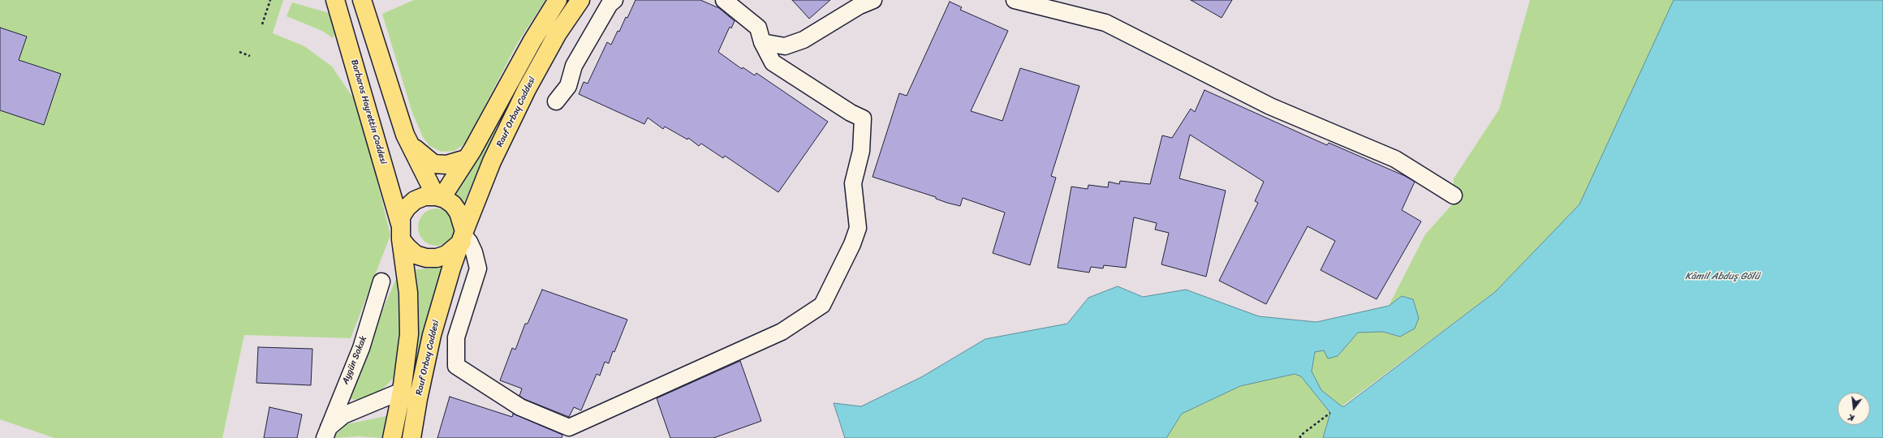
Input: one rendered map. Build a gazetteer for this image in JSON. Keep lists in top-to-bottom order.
{
  "streets": {
    "main road": ["Barbaros Hayrettin Caddesi", "Rauf Orbay Caddesi"],
    "street": ["Aygün Sokak"]
  },
  "crossings": [
    ["Barbaros Hayrettin Caddesi", "Rauf Orbay Caddesi"]
  ],
  "water": ["Kâmil Abduş Gölü"],
  "north": "bottom"
}
